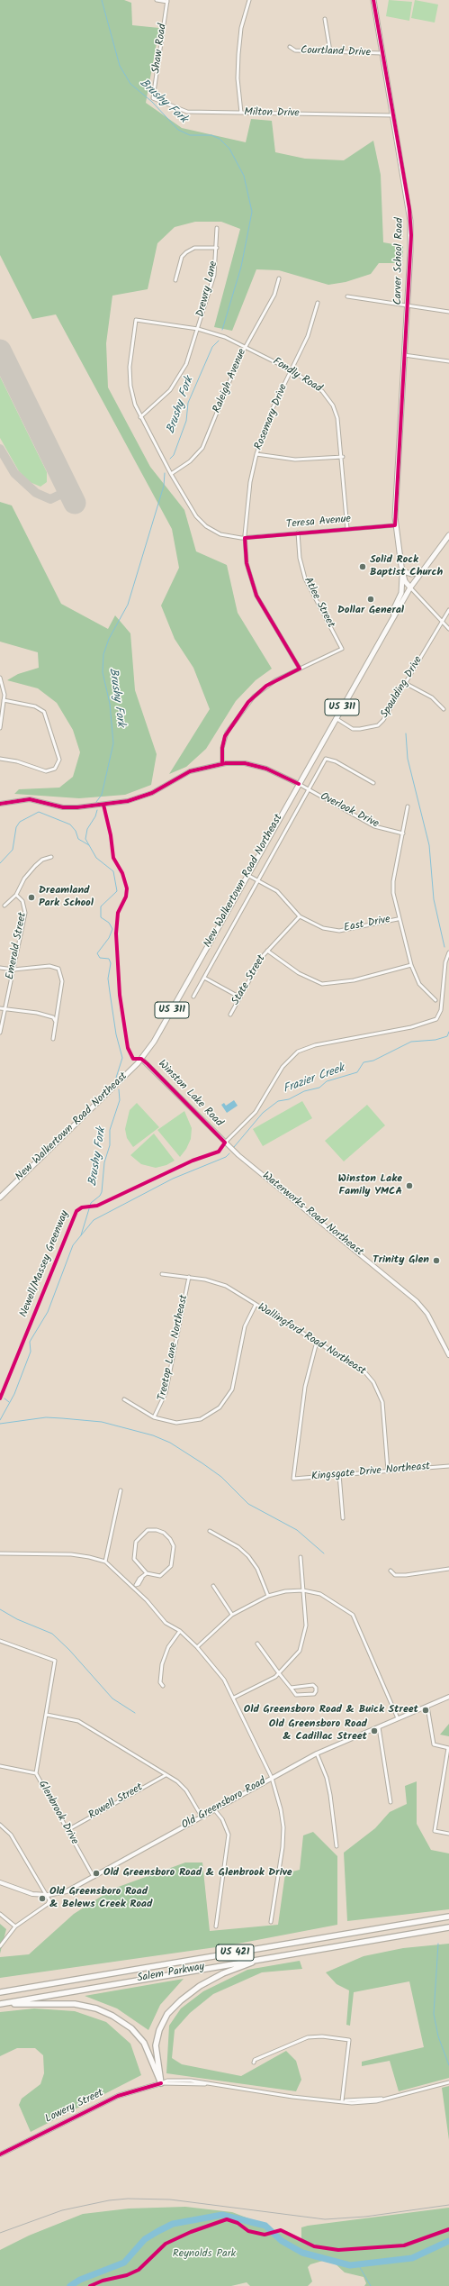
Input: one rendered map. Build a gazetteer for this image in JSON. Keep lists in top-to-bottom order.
{
  "streets": {
    "highway": ["US 421", "Salem Parkway"],
    "main road": [
      "Carver School Road",
      "US 311",
      "New Walkertown Road Northeast",
      "Lowery Street"
    ],
    "street": [
      "Shaw Road",
      "Courtland Drive",
      "Milton Drive",
      "Drewry Lane",
      "Fondly Road",
      "Raleigh Avenue",
      "Rosemary Drive",
      "Teresa Avenue",
      "Atlee Street",
      "Spaulding Drive",
      "Overlook Drive",
      "East Drive",
      "Emerald Street",
      "State Street",
      "Winston Lake Road",
      "Waterworks Road Northeast",
      "Wallingford Road Northeast",
      "Treetop Lane Northeast",
      "Kingsgate Drive Northeast",
      "Rowell Street",
      "Old Greensboro Road",
      "Glenbrook Drive"
    ],
    "cycle path": ["Newell/Massey Greenway"]
  },
  "crossings": [
    ["Shaw Road", "Milton Drive"],
    ["Courtland Drive", "Carver School Road"],
    ["Milton Drive", "Carver School Road"],
    ["Carver School Road", "Teresa Avenue"],
    ["Carver School Road", "New Walkertown Road Northeast"],
    ["Drewry Lane", "Fondly Road"],
    ["Drewry Lane", "Teresa Avenue"],
    ["Fondly Road", "Raleigh Avenue"],
    ["Fondly Road", "Rosemary Drive"],
    ["Fondly Road", "Teresa Avenue"],
    ["Raleigh Avenue", "Teresa Avenue"],
    ["Rosemary Drive", "Teresa Avenue"],
    ["Rosemary Drive", "Atlee Street"],
    ["Teresa Avenue", "Atlee Street"],
    ["Spaulding Drive", "New Walkertown Road Northeast"],
    ["Overlook Drive", "New Walkertown Road Northeast"],
    ["New Walkertown Road Northeast", "East Drive"],
    ["New Walkertown Road Northeast", "Winston Lake Road"],
    ["East Drive", "State Street"],
    ["Winston Lake Road", "Waterworks Road Northeast"],
    ["Wallingford Road Northeast", "Treetop Lane Northeast"],
    ["Wallingford Road Northeast", "Kingsgate Drive Northeast"],
    ["Rowell Street", "Glenbrook Drive"],
    ["Old Greensboro Road", "Glenbrook Drive"]
  ],
  "water": ["Brushy Fork", "Frazier Creek"],
  "parks": ["Reynolds Park"],
  "places": [
    "Solid Rock Baptist Church",
    "Dollar General",
    "Dreamland Park School",
    "Winston Lake Family YMCA",
    "Trinity Glen",
    "Old Greensboro Road & Buick Street",
    "Old Greensboro Road & Cadillac Street",
    "Old Greensboro Road & Glenbrook Drive",
    "Old Greensboro Road & Belews Creek Road"
  ]
}
